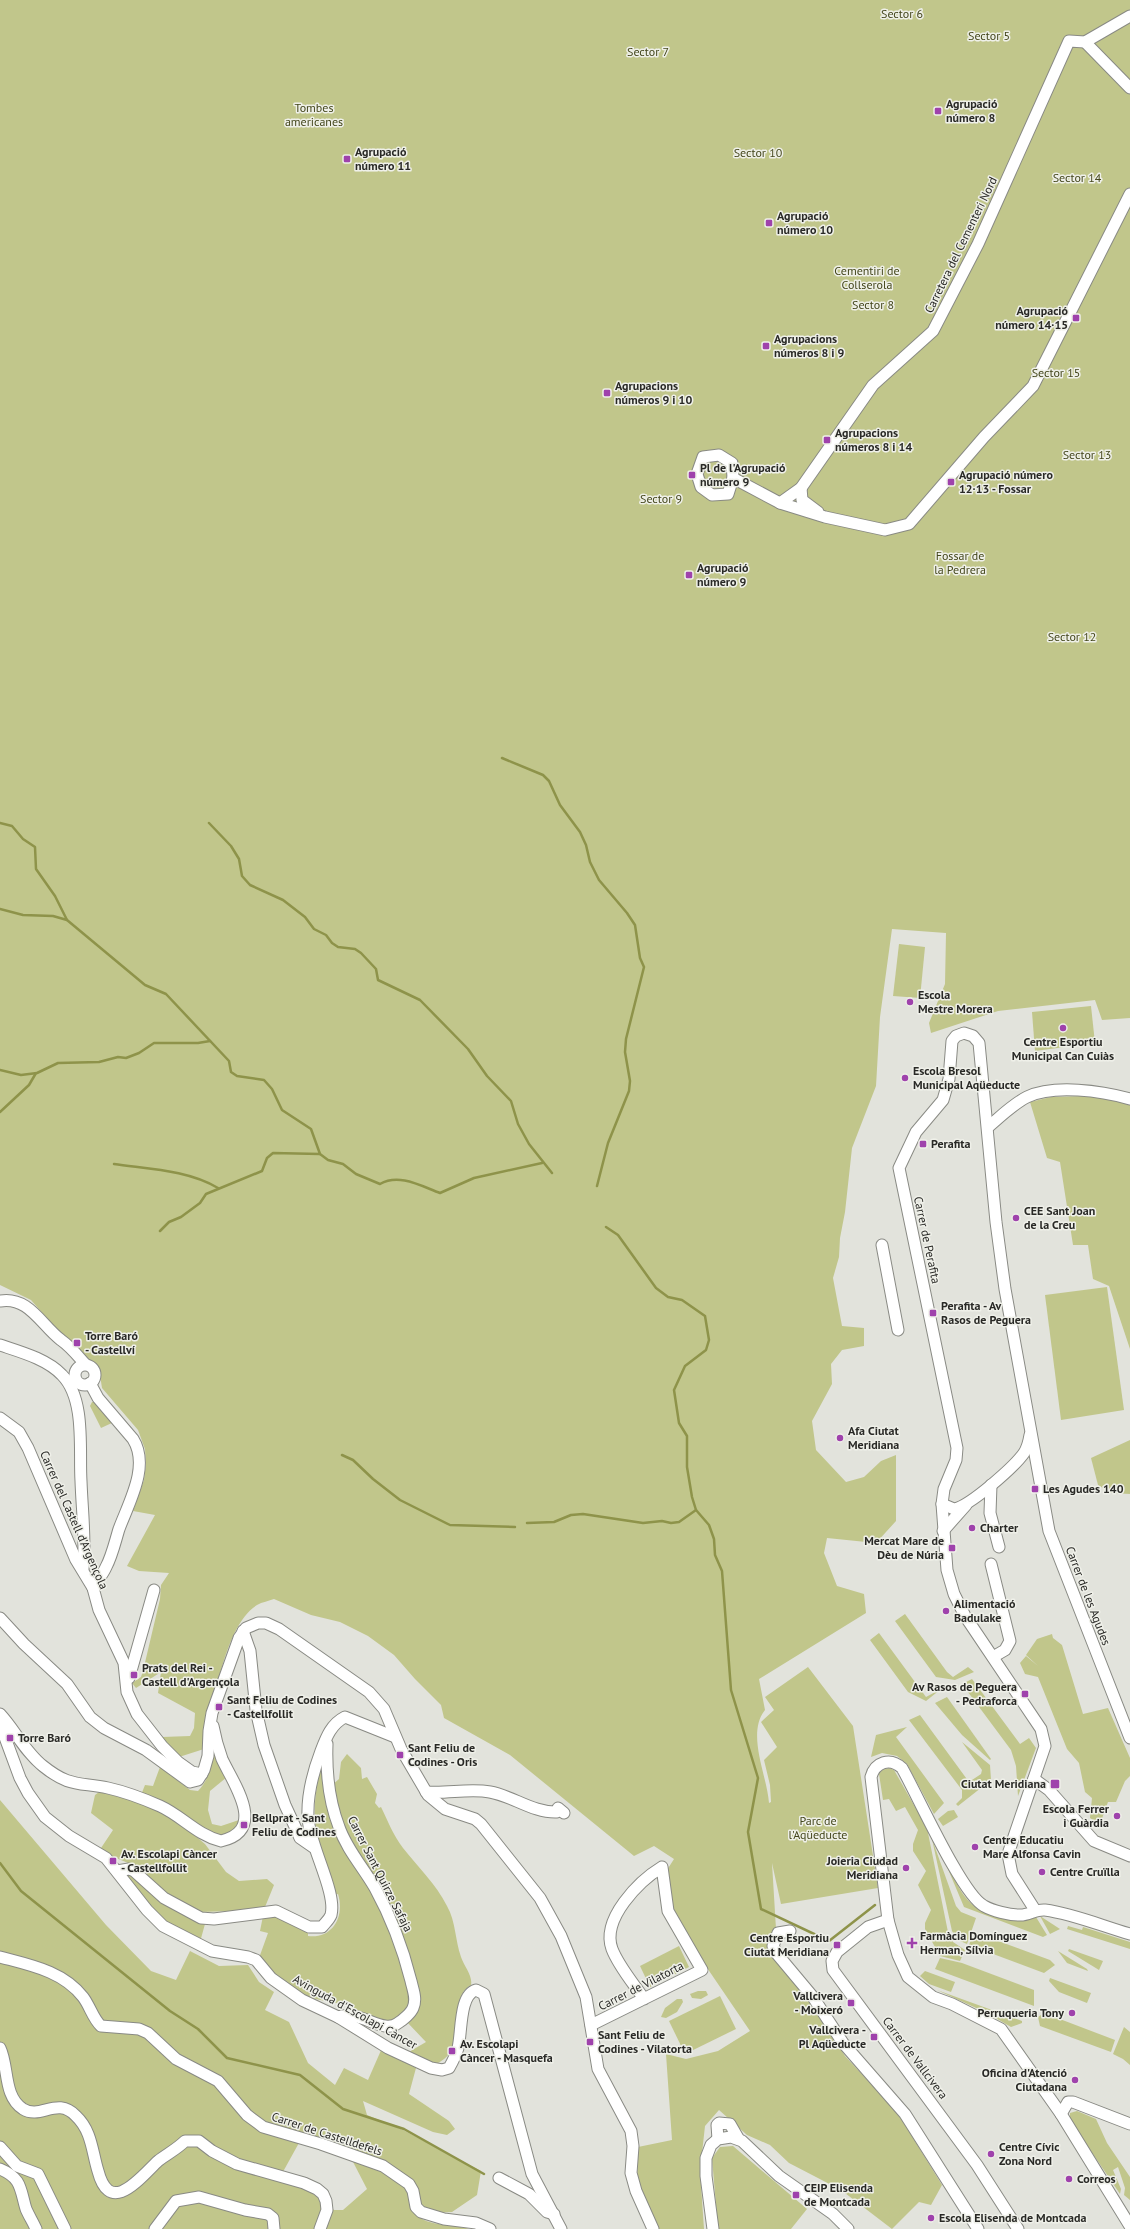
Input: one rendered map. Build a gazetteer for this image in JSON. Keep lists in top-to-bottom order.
{
  "streets": {
    "street": [
      "Carretera del Cementeri Nord",
      "Carrer de Perafita",
      "Carrer del Castell d'Argençola",
      "Carrer de les Agudes",
      "Carrer Sant Quirze Safaja",
      "Carrer de Vilatorta",
      "Avinguda d'Escolapi Càncer",
      "Carrer de Vallcivera",
      "Carrer de Castelldefels"
    ]
  },
  "crossings": [
    ["Carrer de Perafita", "Carrer de les Agudes"],
    ["Carrer Sant Quirze Safaja", "Avinguda d'Escolapi Càncer"]
  ],
  "parks": [
    "Sector 6",
    "Sector 5",
    "Sector 7",
    "Tombes americanes",
    "Sector 10",
    "Sector 14",
    "Cementiri de Collserola",
    "Sector 8",
    "Sector 15",
    "Sector 13",
    "Sector 9",
    "Fossar de la Pedrera",
    "Sector 12",
    "Parc de l'Aqüeducte"
  ],
  "places": {
    "transit": [
      "Agrupació número 8",
      "Agrupació número 11",
      "Agrupació número 10",
      "Agrupació número 14·15",
      "Agrupacions números 8 i 9",
      "Agrupacions números 9 i 10",
      "Agrupacions números 8 i 14",
      "Pl de l'Agrupació número 9",
      "Agrupació número 12·13 - Fossar",
      "Agrupació número 9",
      "Perafita",
      "Perafita - Av Rasos de Peguera",
      "Torre Baró - Castellví",
      "Les Agudes 140",
      "Mercat Mare de Dèu de Núria",
      "Prats del Rei - Castell d'Argençola",
      "Av Rasos de Peguera - Pedraforca",
      "Sant Feliu de Codines - Castellfollit",
      "Torre Baró",
      "Sant Feliu de Codines - Oris",
      "Ciutat Meridiana",
      "Bellprat - Sant Feliu de Codines",
      "Av. Escolapi Càncer - Castellfollit",
      "Centre Esportiu Ciutat Meridiana",
      "Vallcivera - Moixeró",
      "Vallcivera - Pl Aqüeducte",
      "Sant Feliu de Codines - Vilatorta",
      "Av. Escolapi Càncer - Masquefa",
      "CEIP Elisenda de Montcada"
    ],
    "other": [
      "Escola Mestre Morera",
      "Centre Esportiu Municipal Can Cuiàs",
      "Escola Bresol Municipal Aqüeducte",
      "CEE Sant Joan de la Creu",
      "Afa Ciutat Meridiana",
      "Charter",
      "Alimentació Badulake",
      "Escola Ferrer i Guàrdia",
      "Centre Educatiu Mare Alfonsa Cavin",
      "Joieria Ciudad Meridiana",
      "Centre Cruïlla",
      "Perruqueria Tony",
      "Oficina d'Atenció Ciutadana",
      "Centre Cívic Zona Nord",
      "Correos",
      "Escola Elisenda de Montcada"
    ],
    "health": ["Farmàcia Domínguez Herman, Sílvia"]
  }
}
